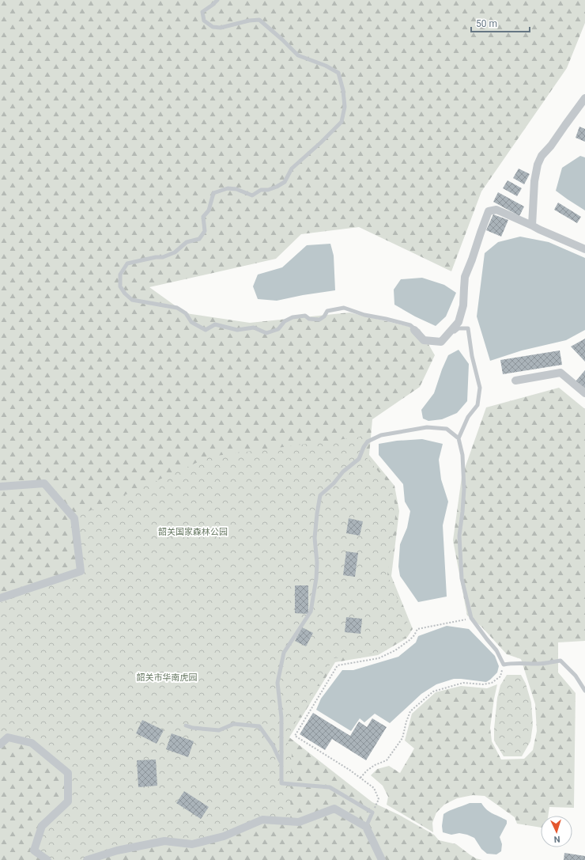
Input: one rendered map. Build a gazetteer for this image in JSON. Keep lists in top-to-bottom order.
{
  "parks": ["韶关国家森林公园", "韶关市华南虎园"],
  "scale_bar": "50 m",
  "north": "bottom"
}
